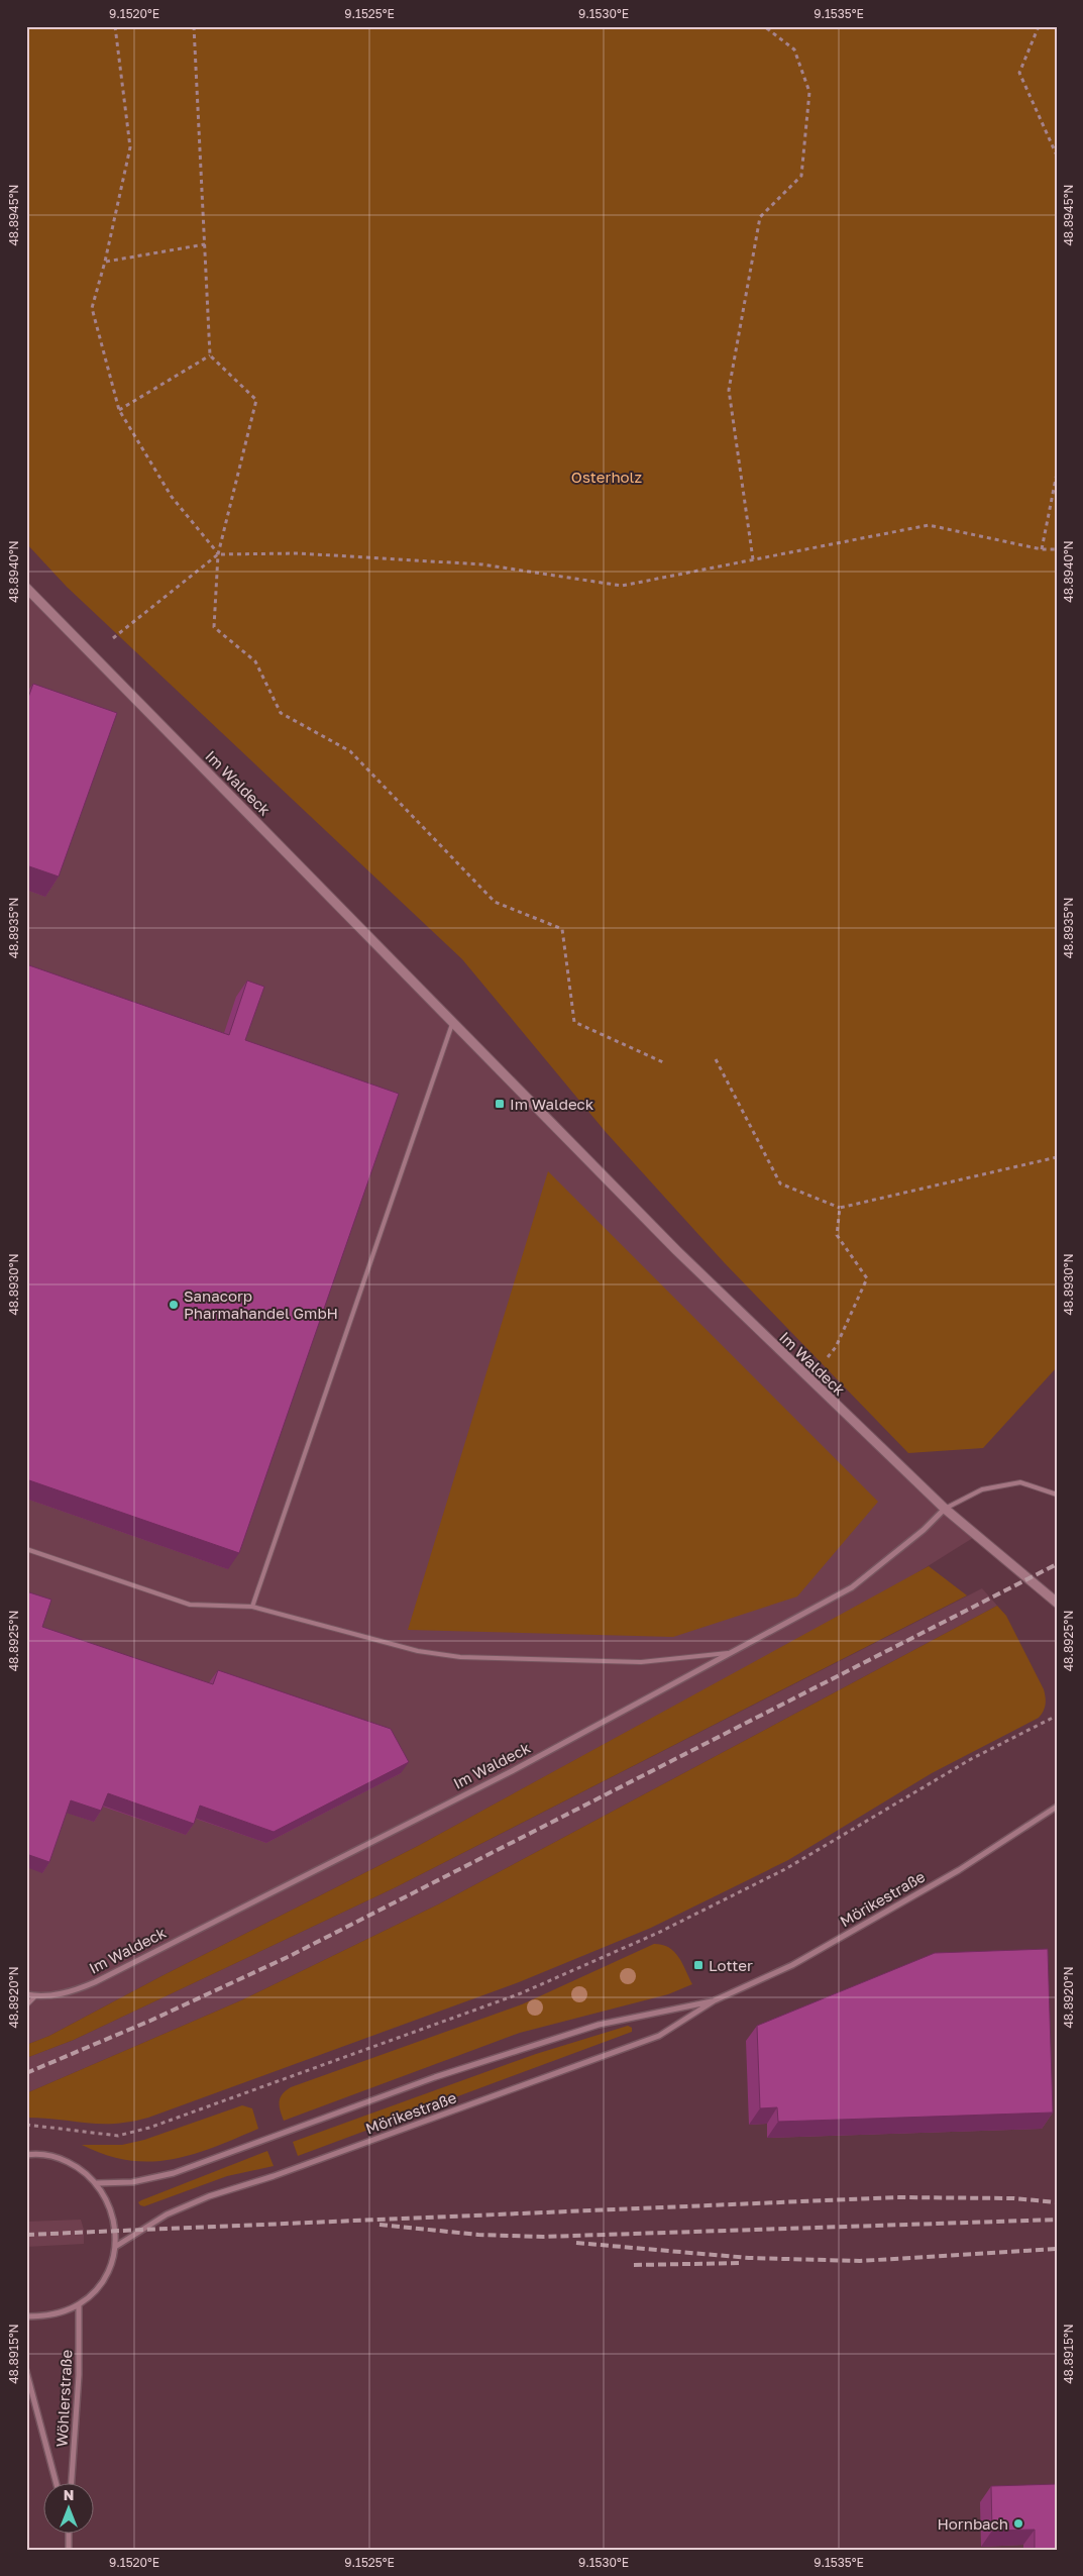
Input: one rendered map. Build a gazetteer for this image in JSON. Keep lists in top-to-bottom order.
{
  "streets": {
    "street": ["Im Waldeck", "Mörikestraße", "Wöhlerstraße"]
  },
  "parks": ["Osterholz"],
  "places": {
    "transit": ["Im Waldeck", "Lotter"],
    "other": ["Sanacorp Pharmahandel GmbH", "Hornbach"]
  },
  "north": "top",
  "coordinates": [
    "9.1520°E",
    "9.1525°E",
    "9.1530°E",
    "9.1535°E",
    "48.8945°N",
    "48.8940°N",
    "48.8935°N",
    "48.8930°N",
    "48.8925°N",
    "48.8920°N",
    "48.8915°N"
  ]
}
